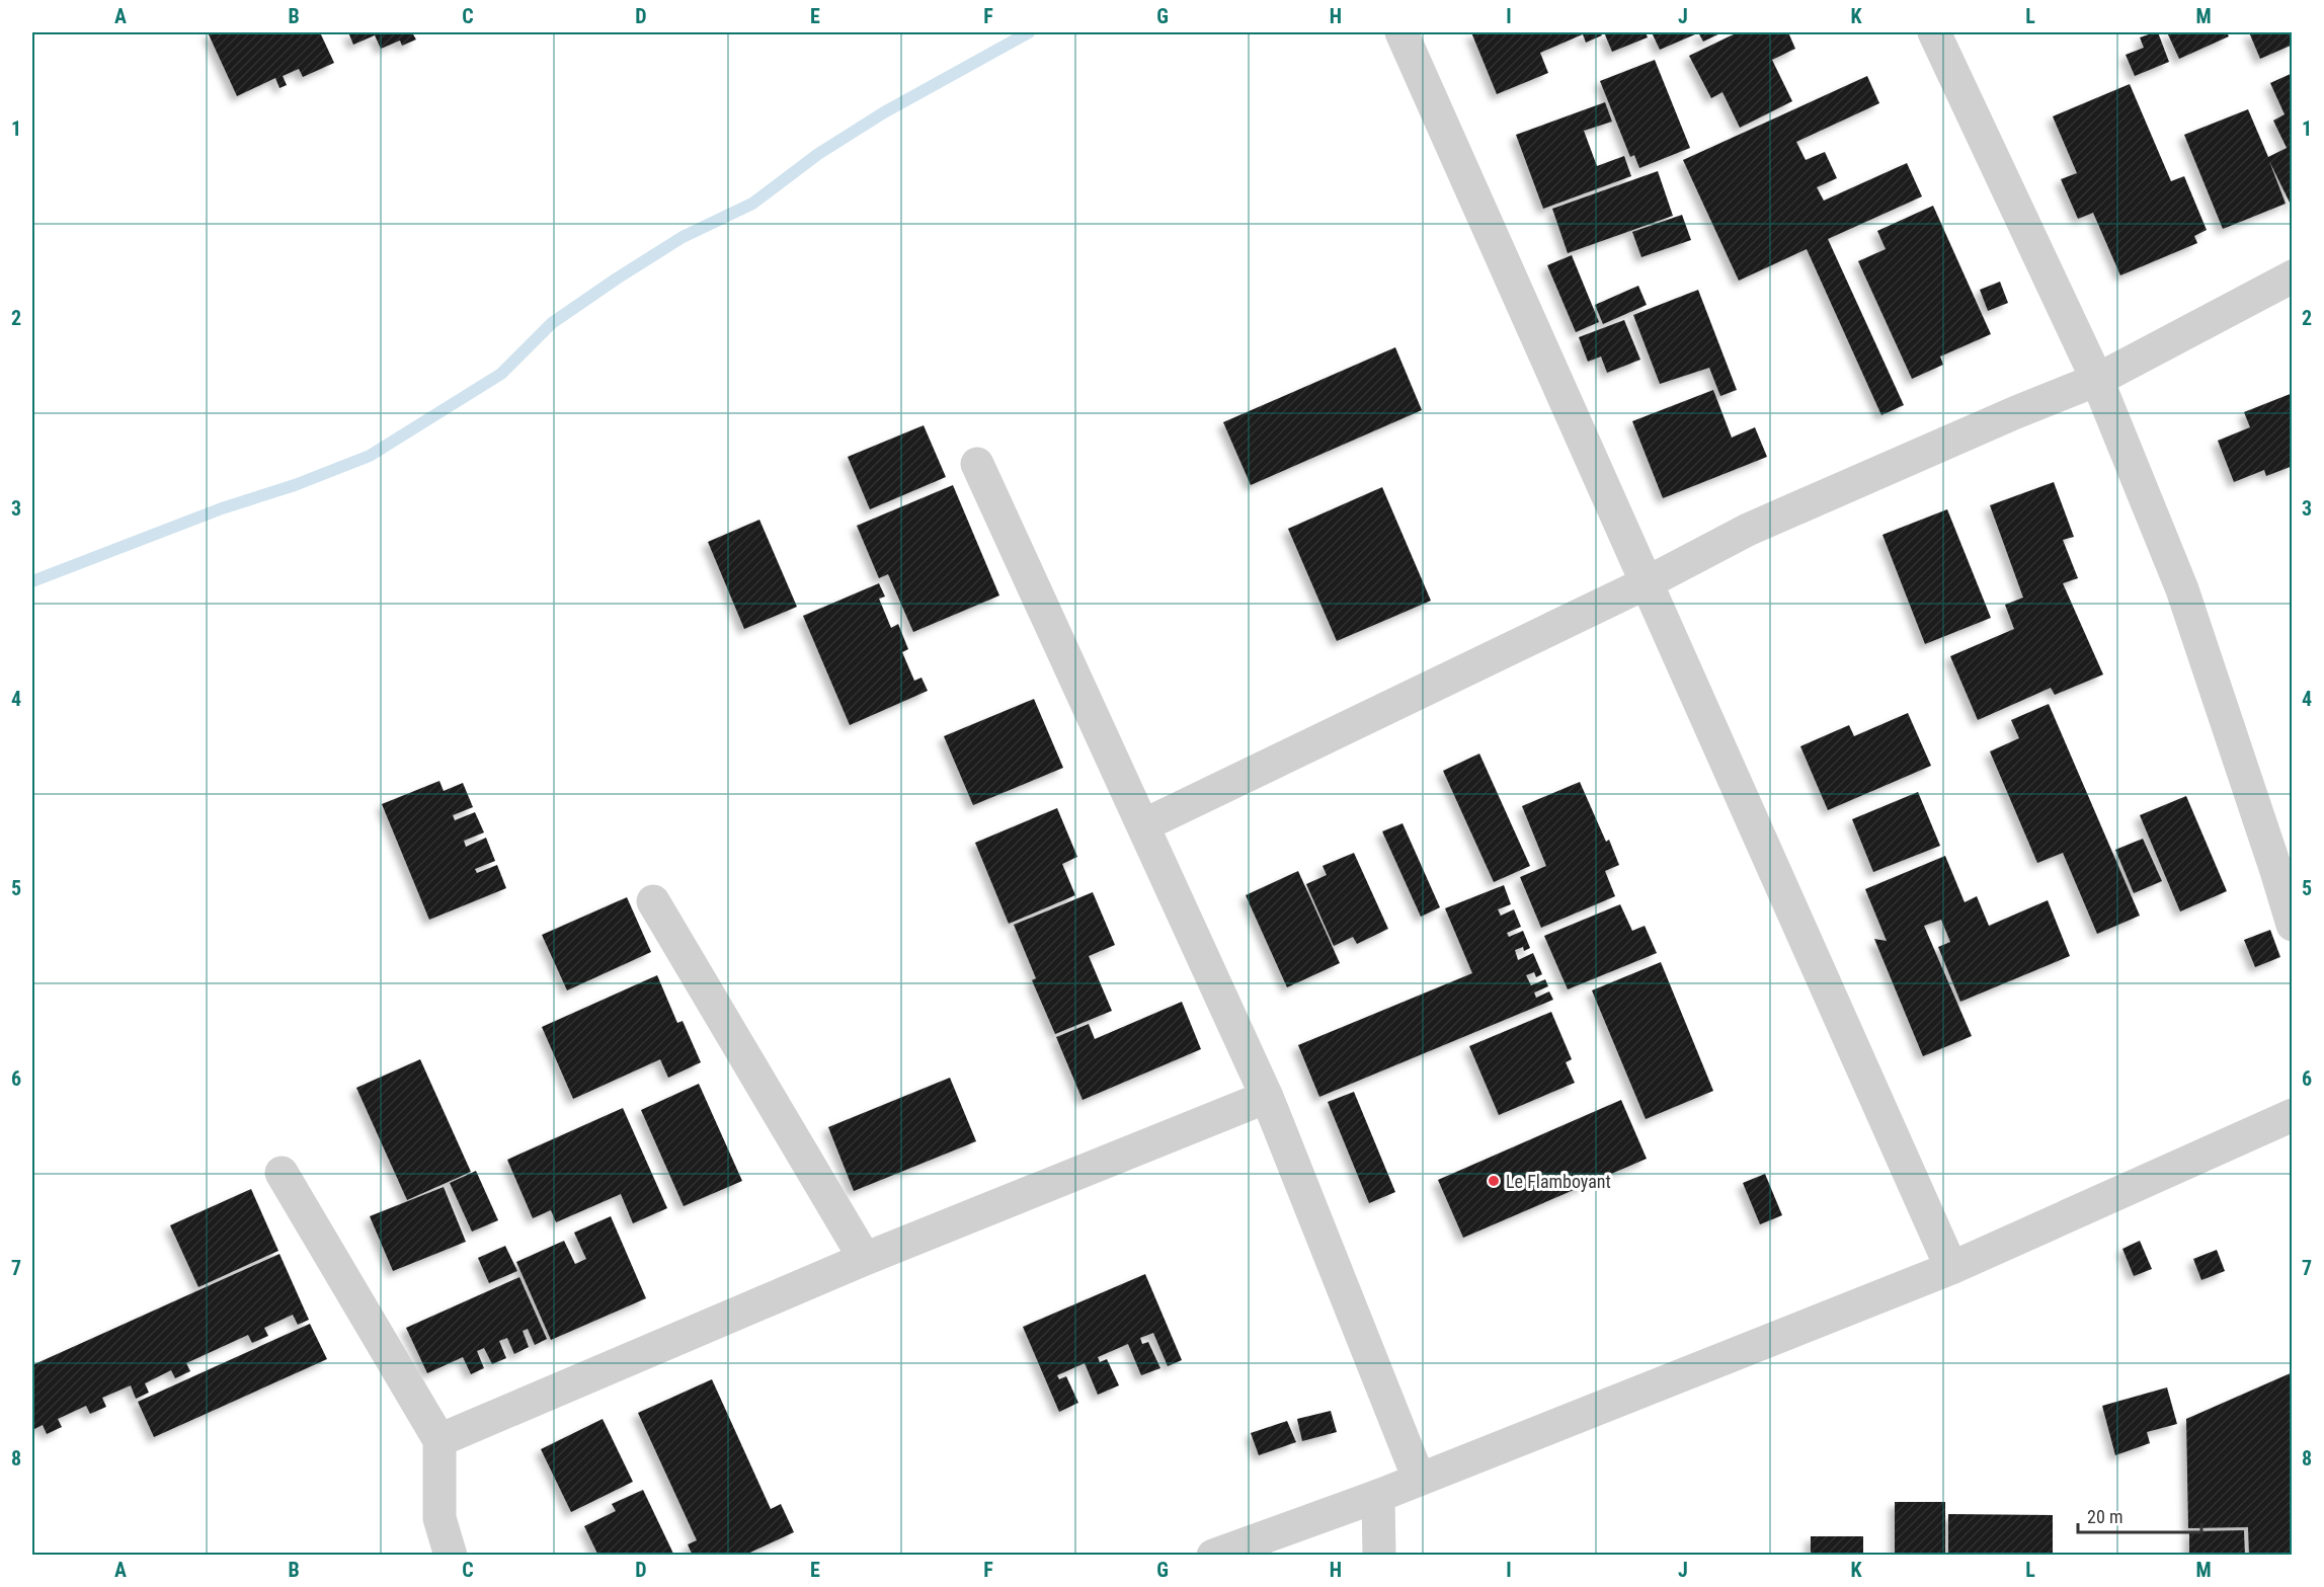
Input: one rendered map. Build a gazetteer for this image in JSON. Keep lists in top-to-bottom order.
{
  "places": ["Le Flamboyant"],
  "scale_bar": "20 m",
  "grid": {
    "columns": [
      "A",
      "B",
      "C",
      "D",
      "E",
      "F",
      "G",
      "H",
      "I",
      "J",
      "K",
      "L",
      "M"
    ],
    "rows": [
      "1",
      "2",
      "3",
      "4",
      "5",
      "6",
      "7",
      "8"
    ]
  }
}
